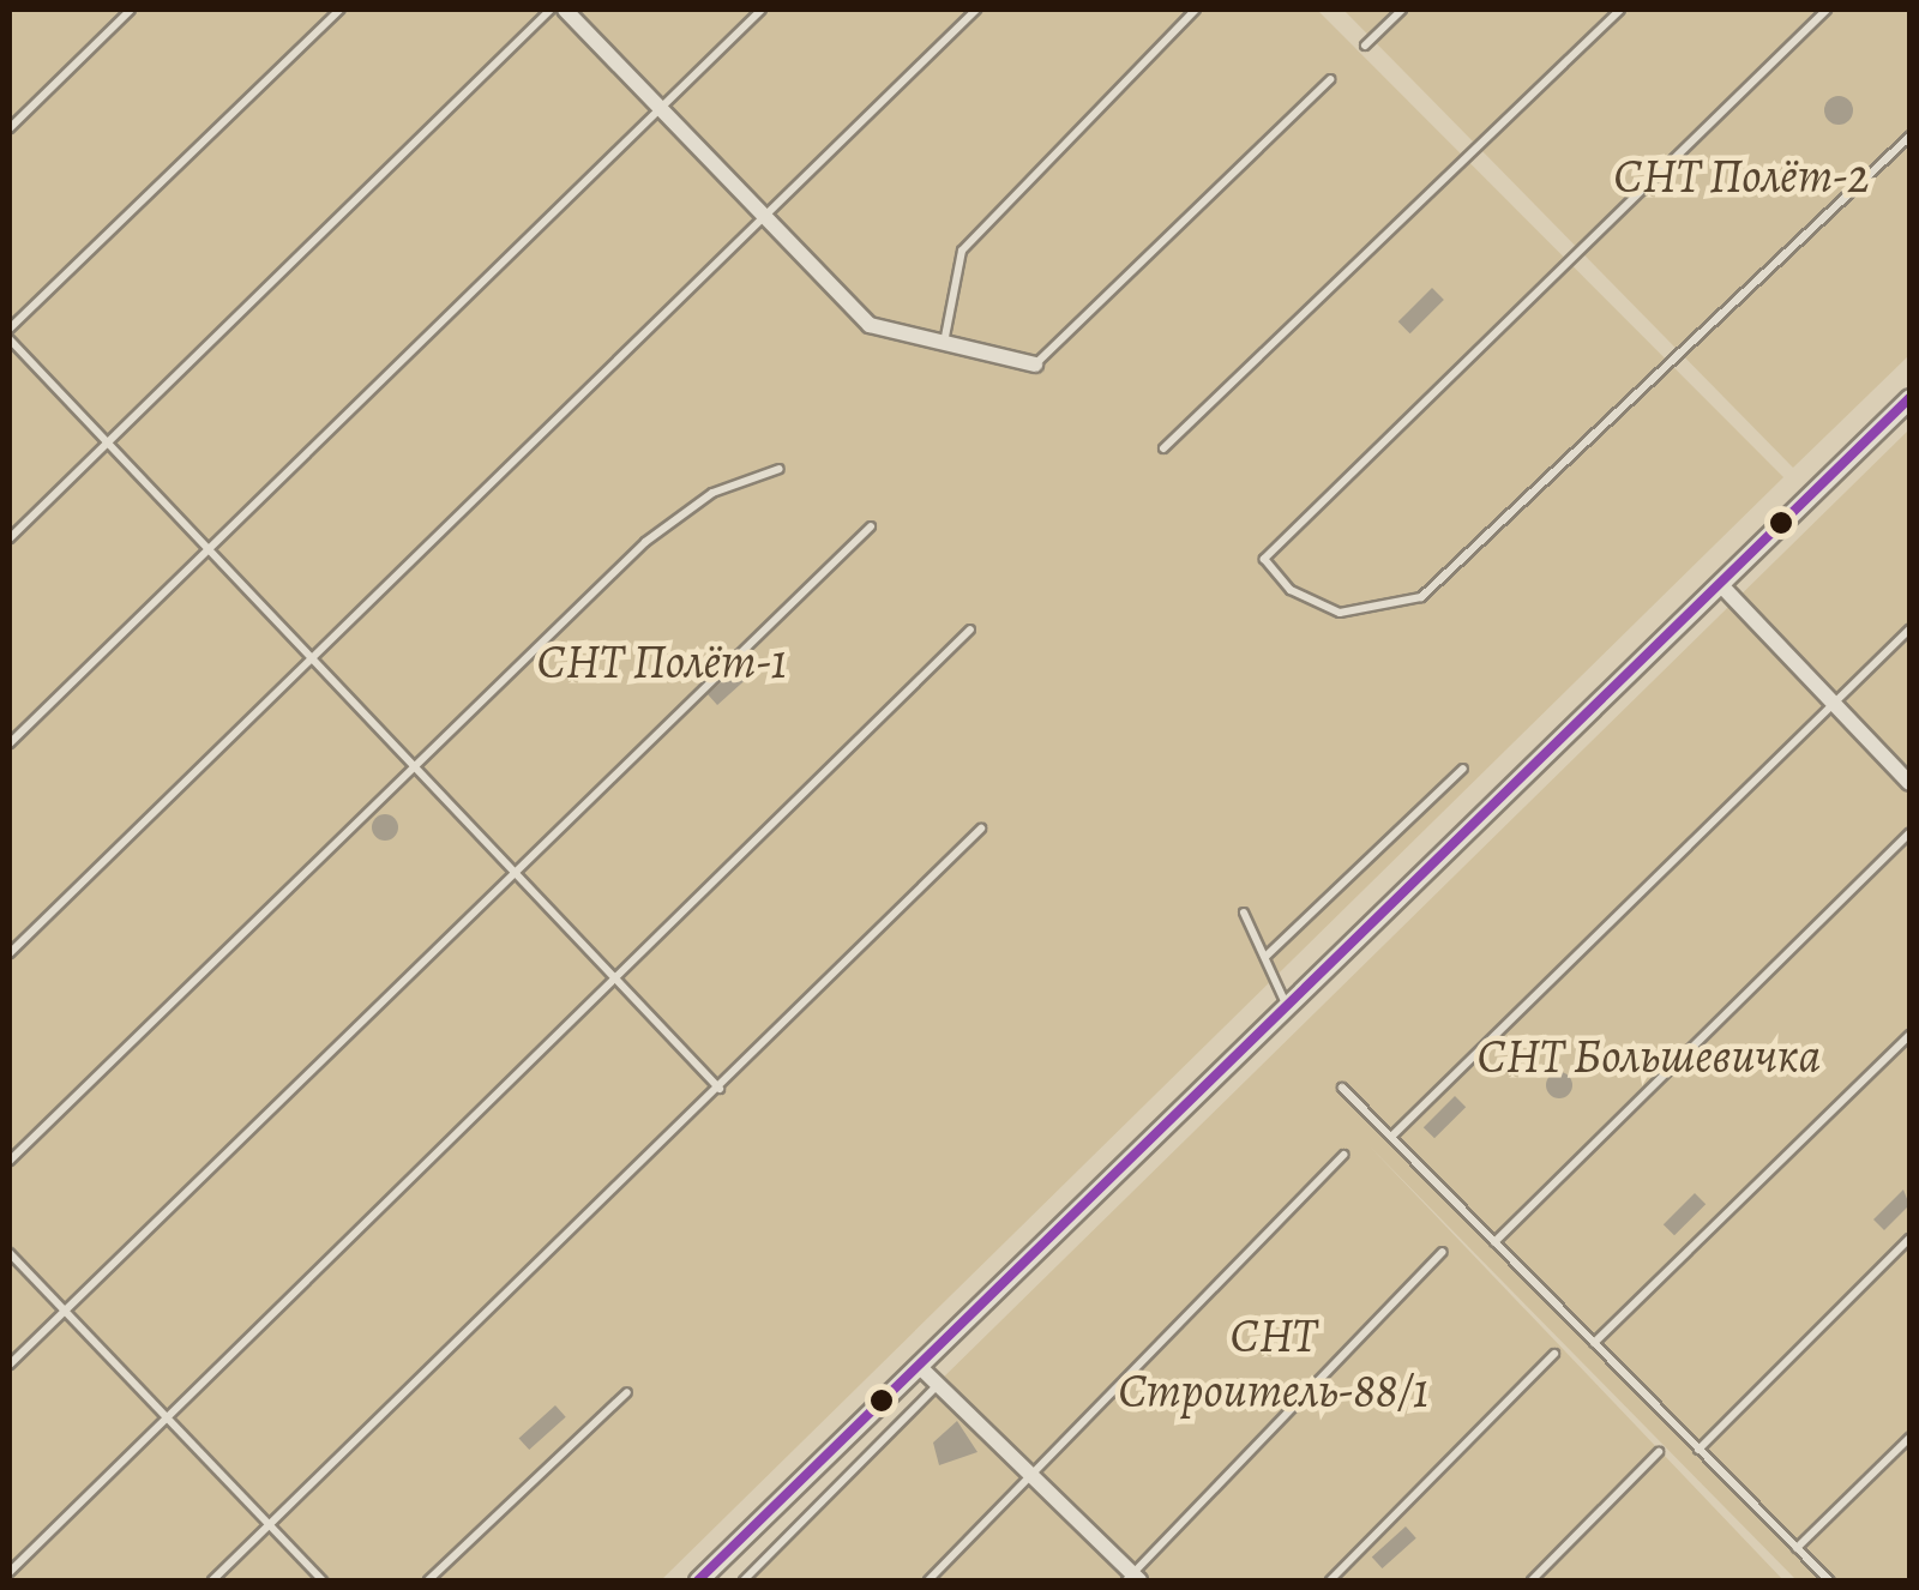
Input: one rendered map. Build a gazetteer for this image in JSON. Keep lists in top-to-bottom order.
{
  "parks": [
    "СНТ Полёт-2",
    "СНТ Полёт-1",
    "СНТ Большевичка",
    "СНТ Строитель-88/1"
  ]
}
